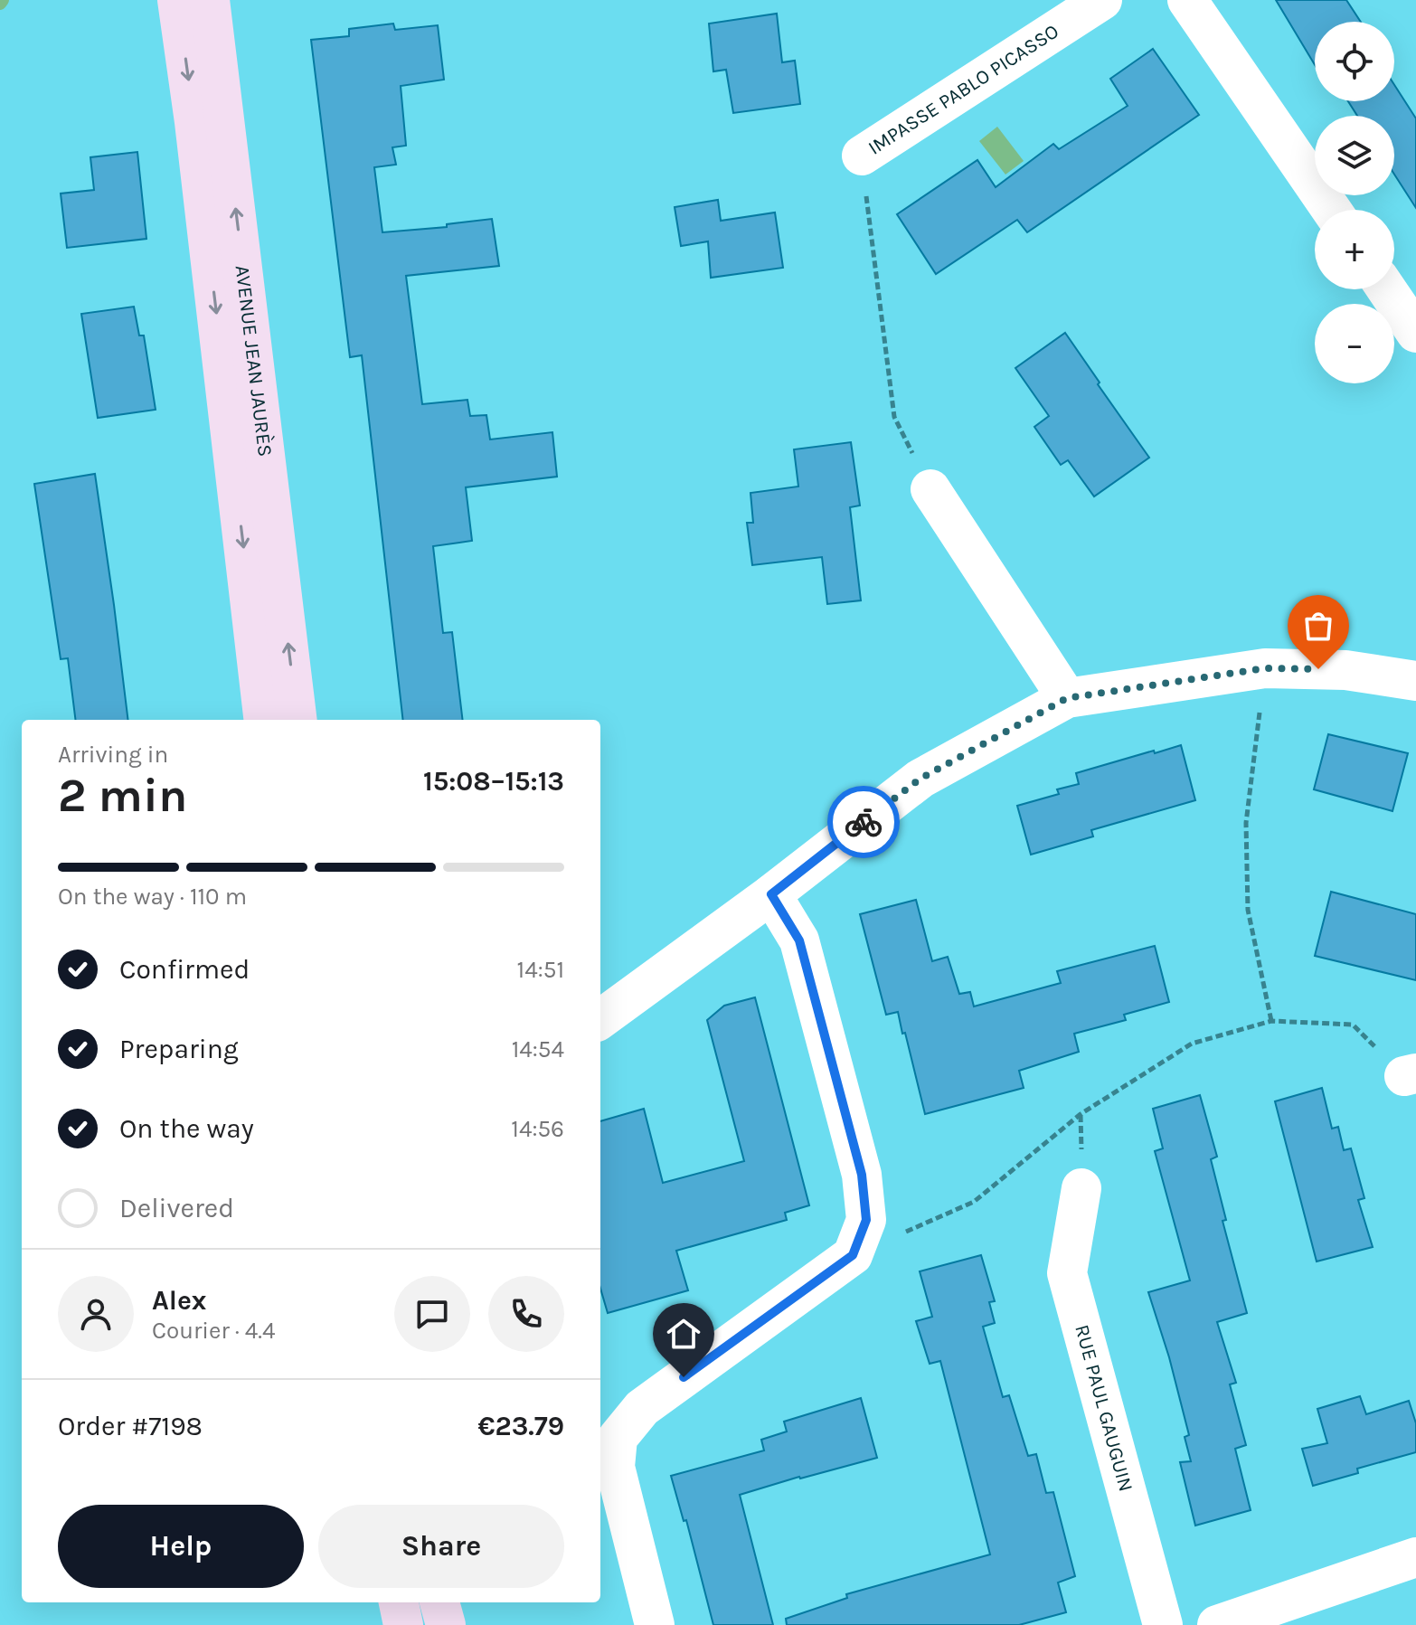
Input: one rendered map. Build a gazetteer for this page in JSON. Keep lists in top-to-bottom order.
{
  "streets": {
    "main road": ["AVENUE JEAN JAURÈS"],
    "street": ["IMPASSE PABLO PICASSO", "RUE PAUL GAUGUIN"]
  },
  "page": {
    "map_buttons": ["+", "−"],
    "heading": ["2 min", "Arriving in", "15:08–15:13"],
    "panel": [
      "Alex",
      "Courier · 4.4",
      "Order #7198",
      "€23.79"
    ],
    "bar": "On the way · 110 m",
    "list": [
      ["Confirmed", "14:51"],
      ["Preparing", "14:54"],
      ["On the way", "14:56"],
      "Delivered"
    ],
    "buttons": ["Help", "Share"]
  }
}
